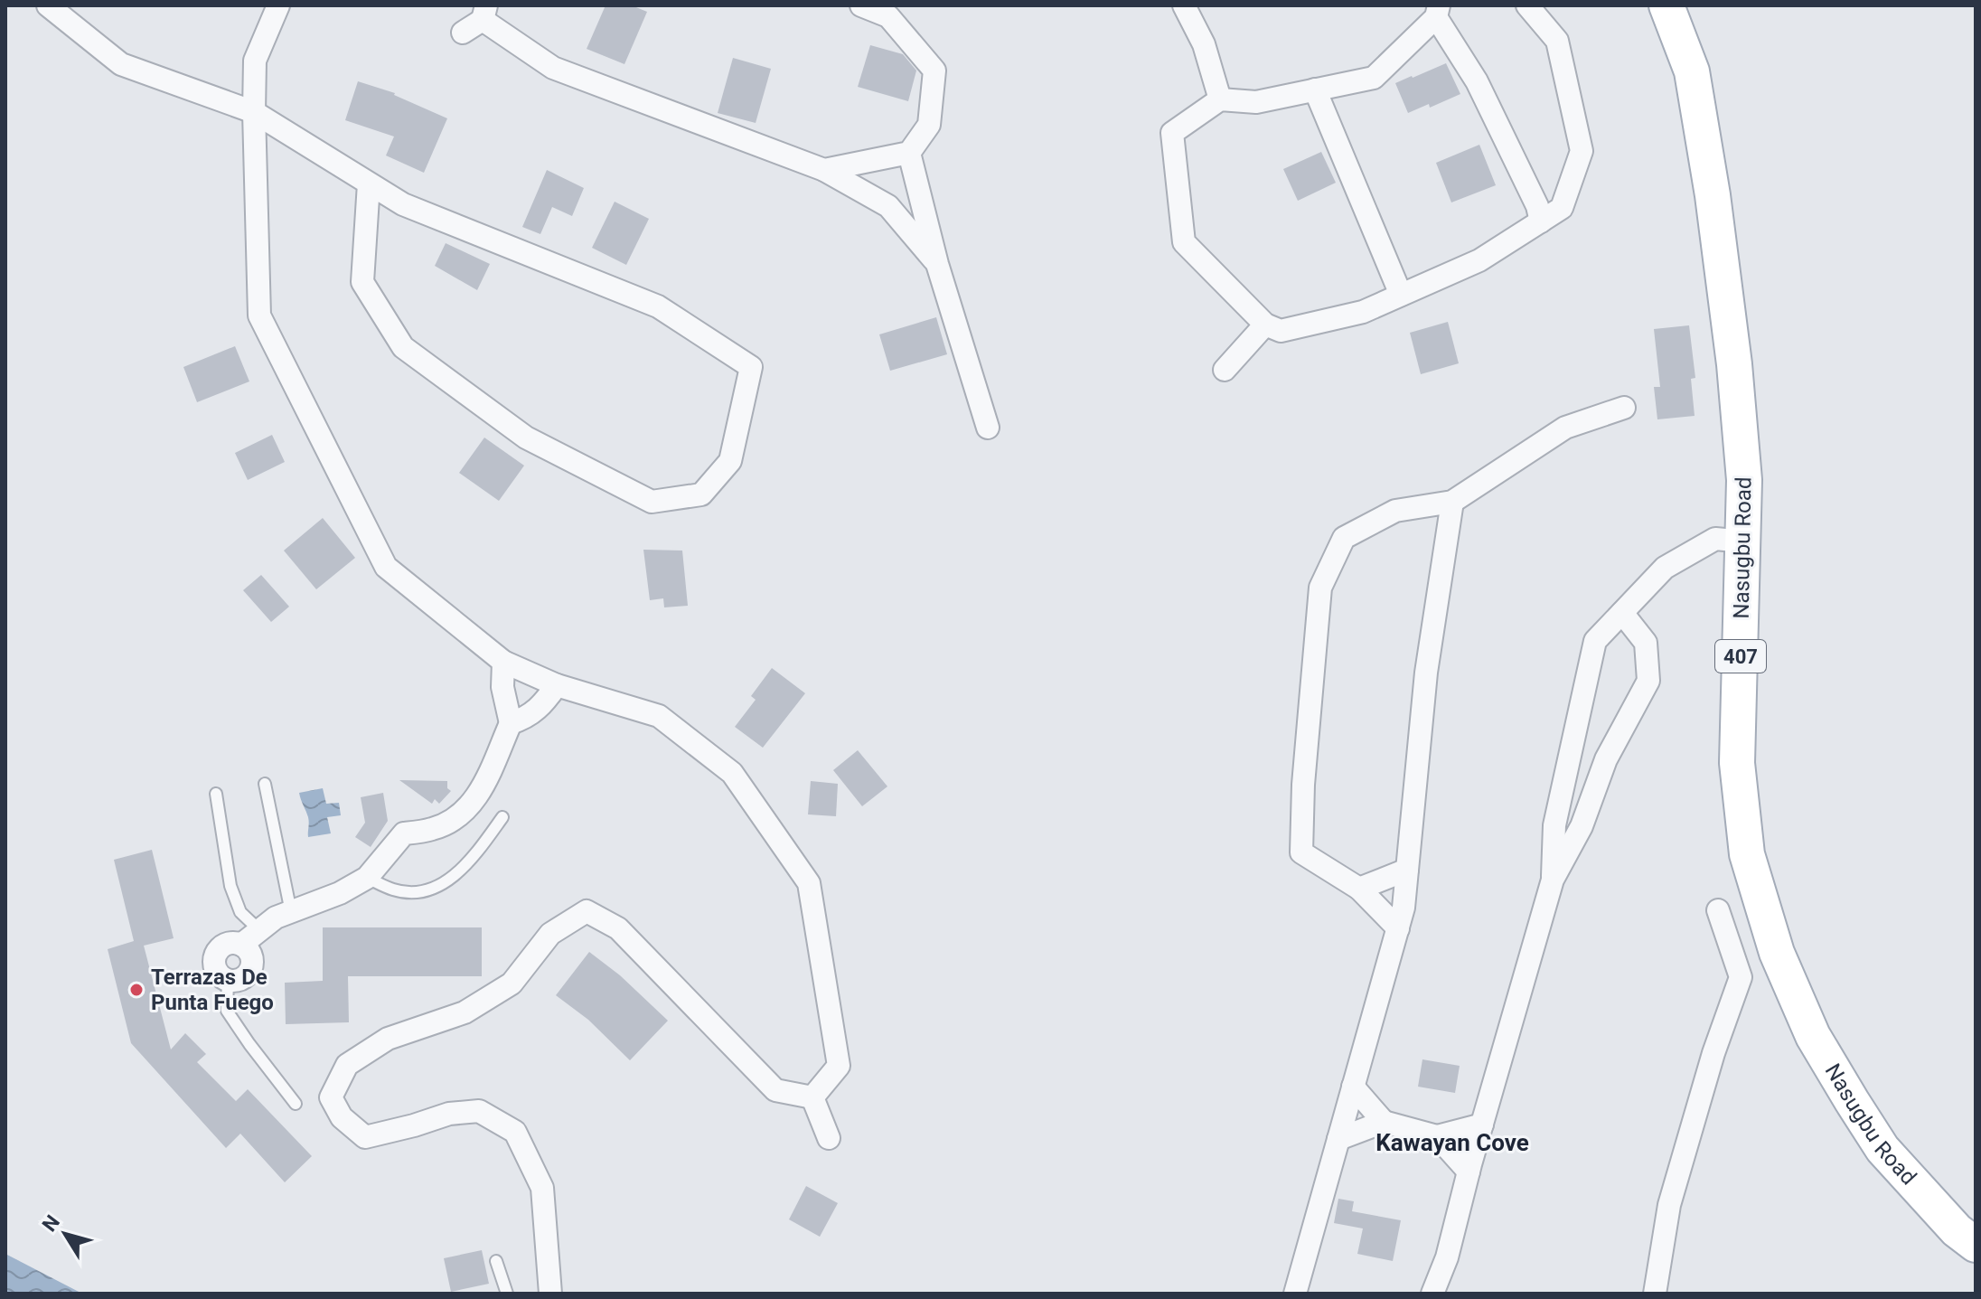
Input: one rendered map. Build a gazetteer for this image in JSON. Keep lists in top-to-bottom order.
{
  "streets": {
    "main road": ["Nasugbu Road", "407"]
  },
  "districts": ["Kawayan Cove"],
  "places": ["Terrazas De Punta Fuego"],
  "north": "top left"
}
